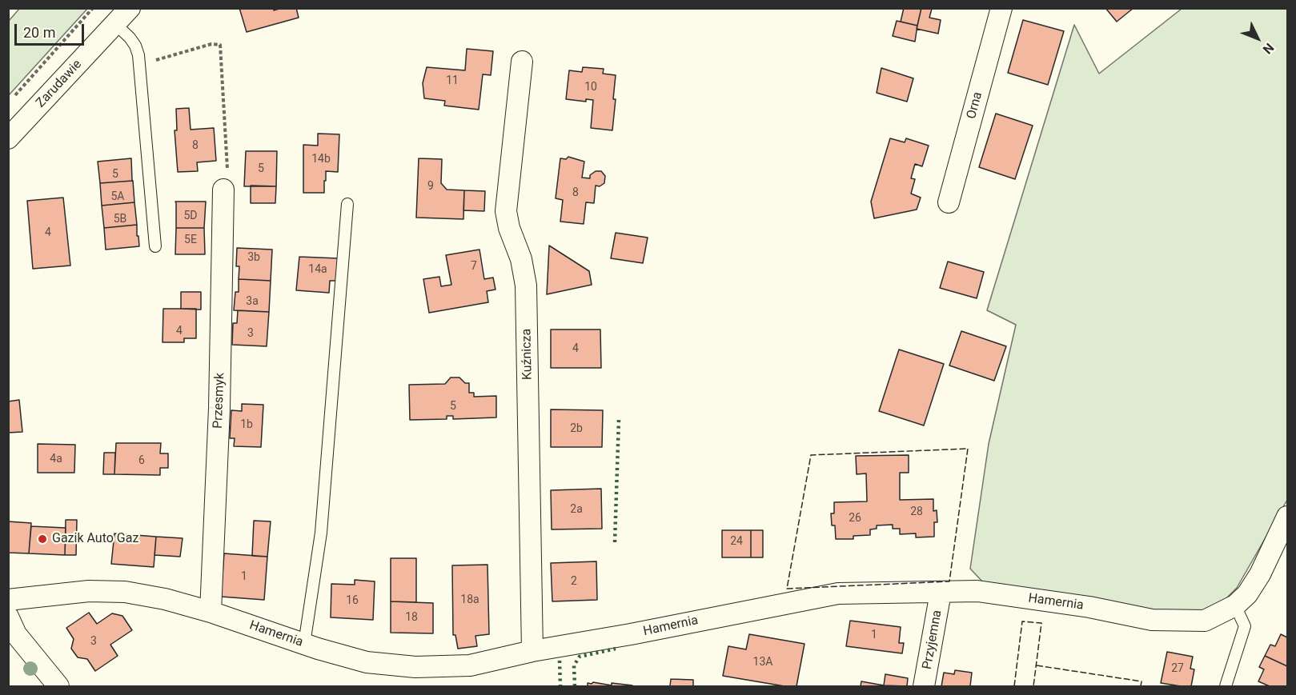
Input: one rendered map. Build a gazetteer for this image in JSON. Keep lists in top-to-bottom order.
{
  "streets": {
    "street": [
      "Zarudawie",
      "Orna",
      "Kuźnicza",
      "Przesmyk",
      "Hamernia",
      "Przyjemna"
    ]
  },
  "crossings": [
    ["Kuźnicza", "Hamernia"],
    ["Przesmyk", "Hamernia"],
    ["Hamernia", "Przyjemna"]
  ],
  "places": ["Gazik Auto Gaz"],
  "house_numbers": [
    "11",
    "10",
    "8",
    "14b",
    "5",
    "5",
    "9",
    "8",
    "5A",
    "5D",
    "5B",
    "4",
    "5E",
    "3b",
    "7",
    "14a",
    "3a",
    "4",
    "3",
    "4",
    "5",
    "1b",
    "2b",
    "4a",
    "6",
    "2a",
    "28",
    "26",
    "24",
    "1",
    "2",
    "18a",
    "16",
    "18",
    "1",
    "3",
    "13A",
    "27"
  ],
  "scale_bar": "20 m",
  "north": "bottom right"
}
